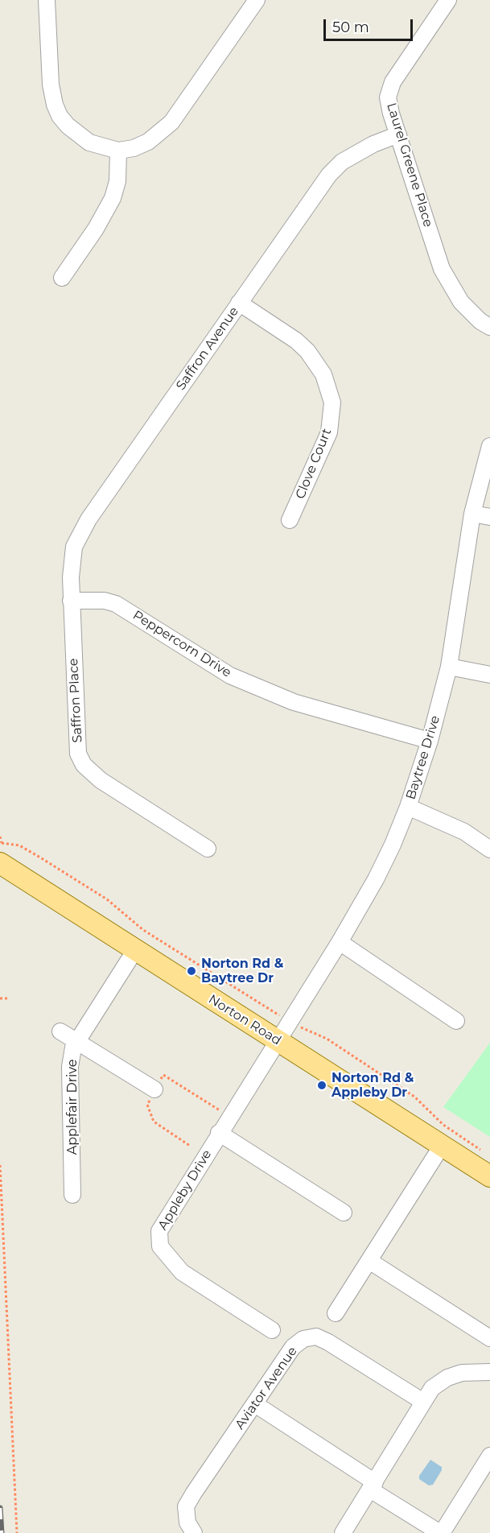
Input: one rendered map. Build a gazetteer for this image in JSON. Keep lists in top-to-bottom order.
{
  "streets": {
    "main road": ["Norton Road"],
    "street": [
      "Laurel Greene Place",
      "Saffron Avenue",
      "Clove Court",
      "Peppercorn Drive",
      "Saffron Place",
      "Baytree Drive",
      "Applefair Drive",
      "Appleby Drive",
      "Aviator Avenue"
    ]
  },
  "crossings": [
    ["Laurel Greene Place", "Saffron Avenue"],
    ["Saffron Avenue", "Clove Court"],
    ["Saffron Avenue", "Peppercorn Drive"],
    ["Saffron Avenue", "Saffron Place"],
    ["Peppercorn Drive", "Saffron Place"],
    ["Peppercorn Drive", "Baytree Drive"],
    ["Baytree Drive", "Norton Road"],
    ["Baytree Drive", "Appleby Drive"],
    ["Norton Road", "Applefair Drive"],
    ["Norton Road", "Appleby Drive"]
  ],
  "places": ["Norton Rd & Baytree Dr", "Norton Rd & Appleby Dr"],
  "scale_bar": "50 m"
}
